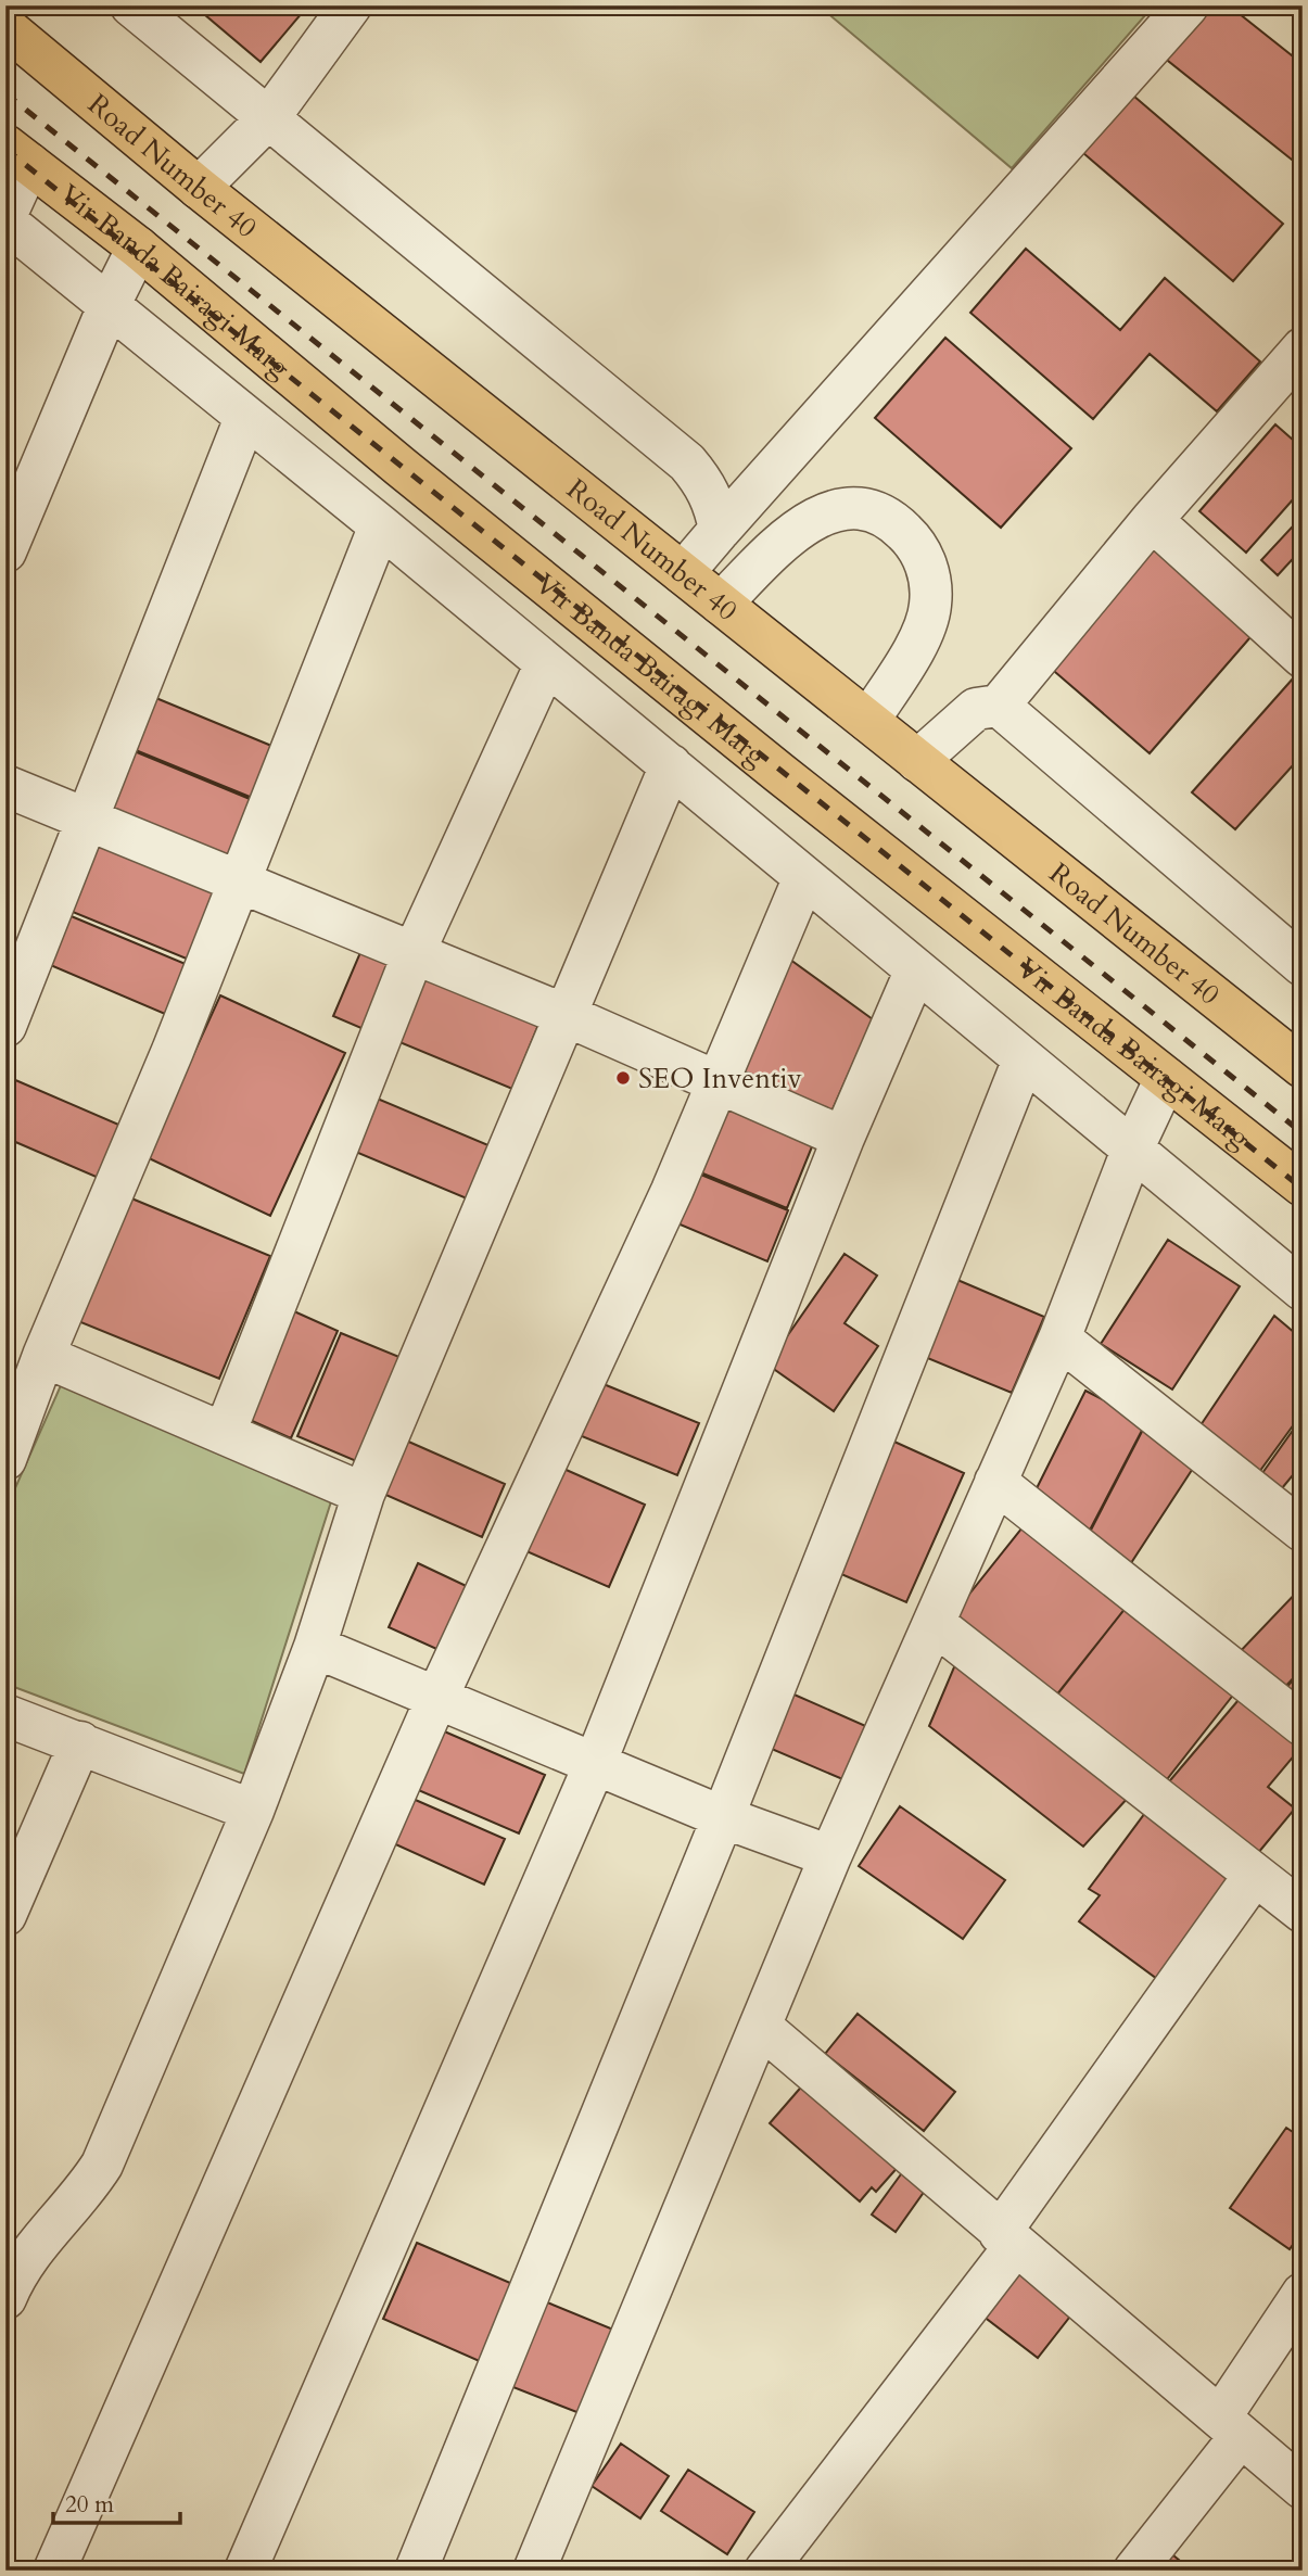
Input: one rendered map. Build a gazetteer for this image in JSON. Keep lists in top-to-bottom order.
{
  "streets": {
    "main road": ["Road Number 40", "Vir Banda Bairagi Marg"]
  },
  "places": ["SEO Inventiv"],
  "scale_bar": "20 m"
}
